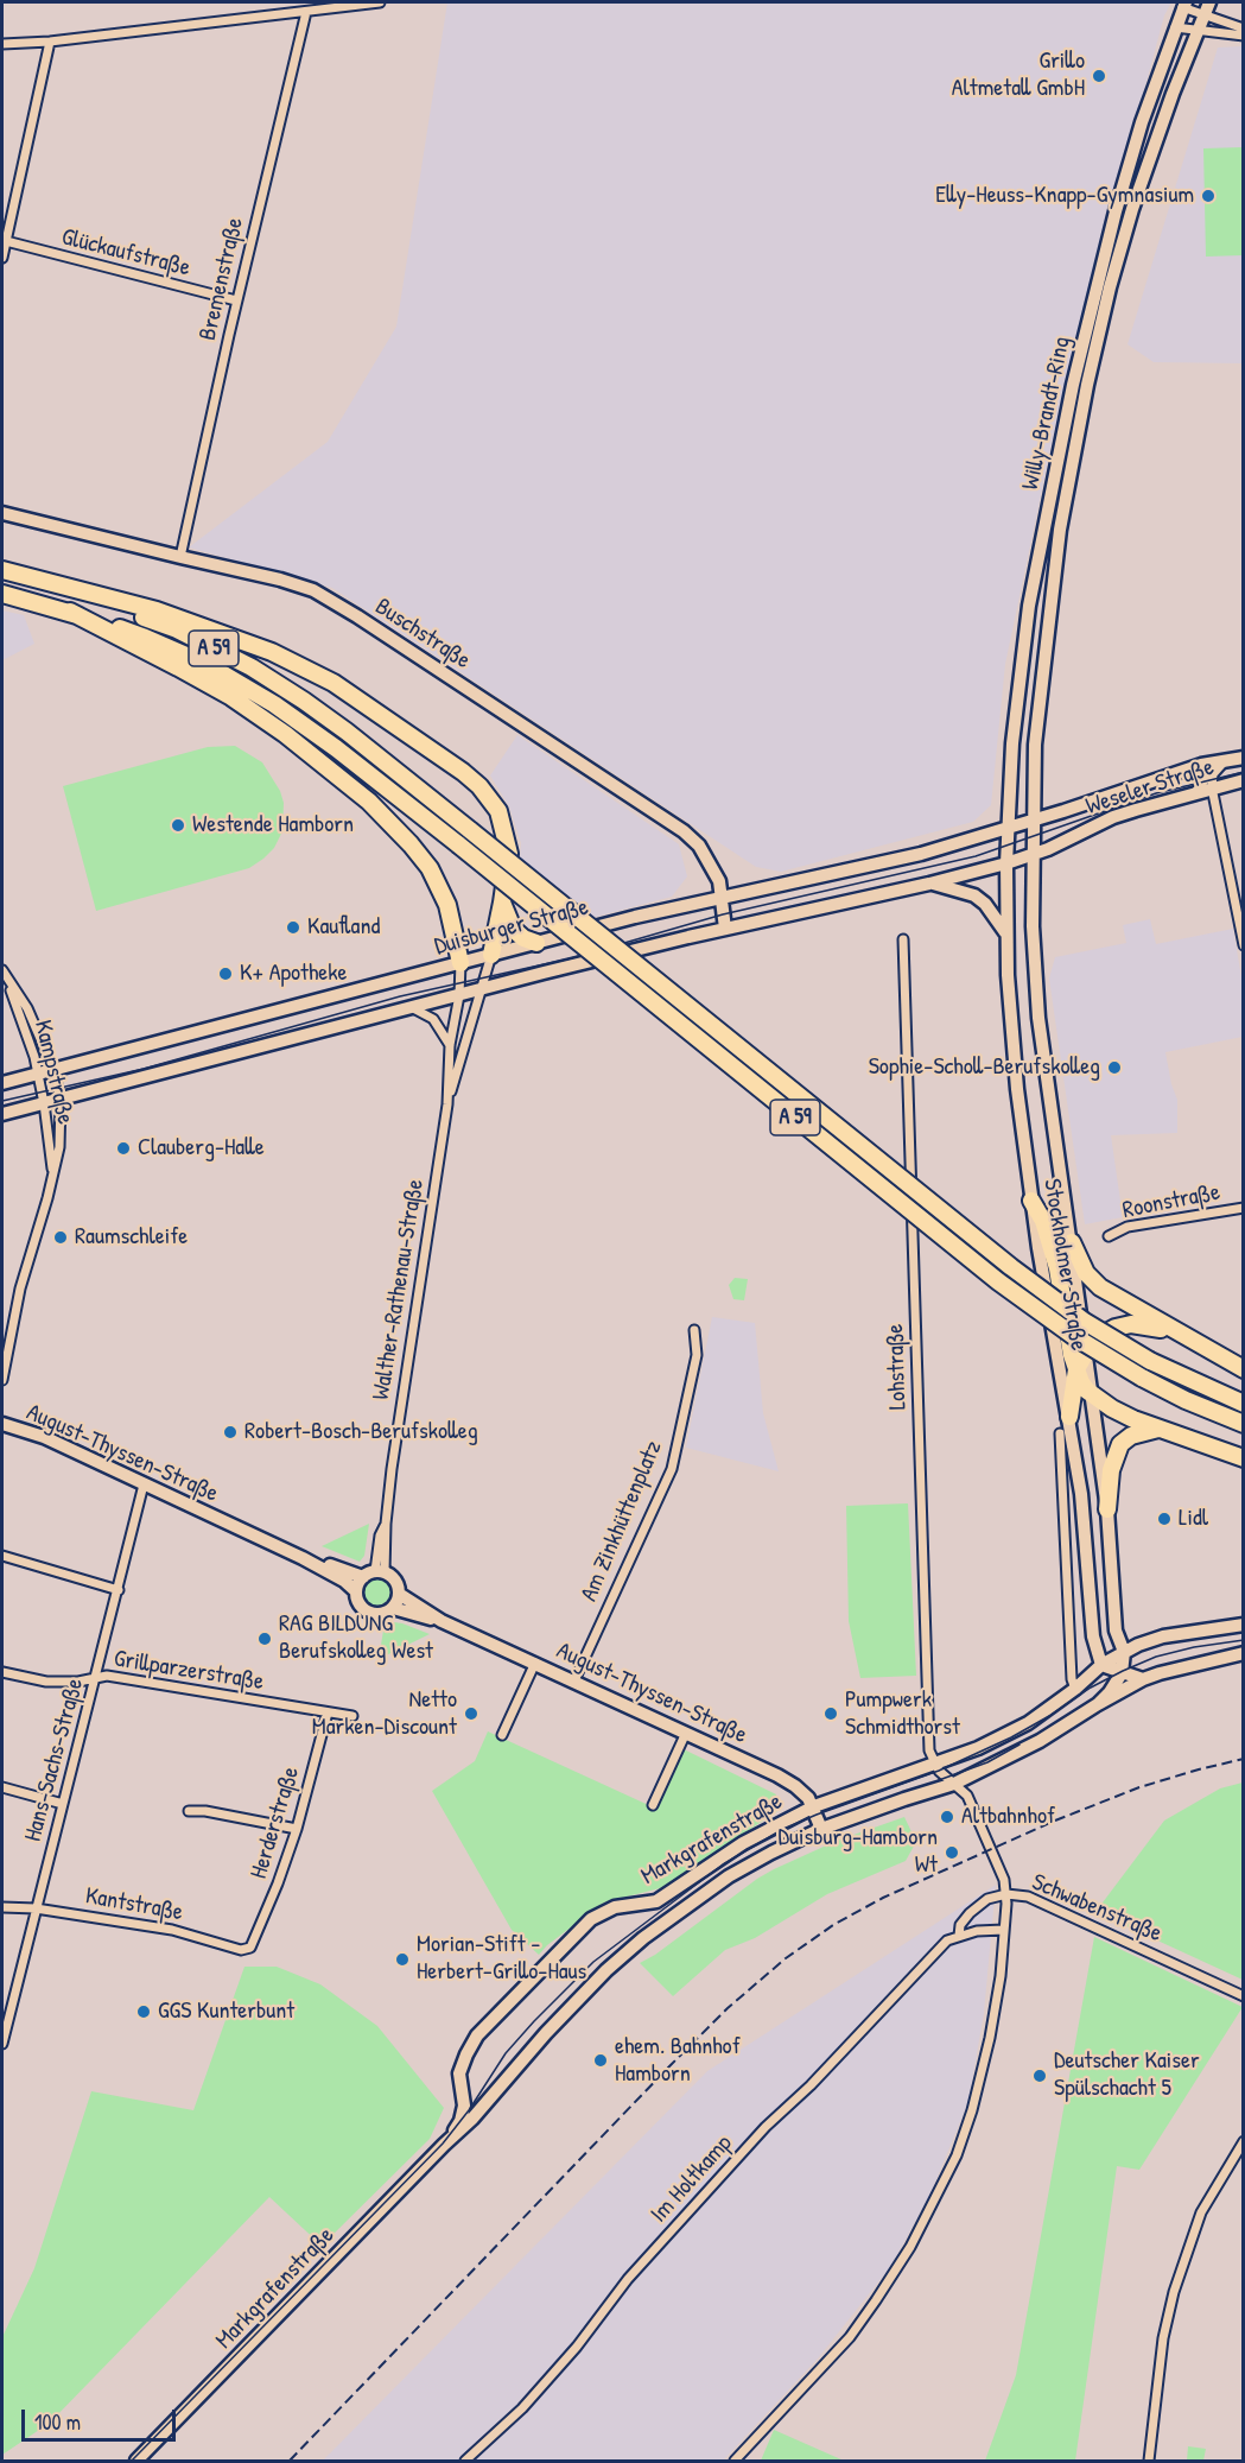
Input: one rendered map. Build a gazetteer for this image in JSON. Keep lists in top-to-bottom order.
{
  "streets": {
    "highway": ["A 59"],
    "main road": [
      "Willy-Brandt-Ring",
      "Buschstraße",
      "Weseler Straße",
      "Duisburger Straße",
      "Stockholmer Straße",
      "August-Thyssen-Straße",
      "Markgrafenstraße"
    ],
    "street": [
      "Glückaufstraße",
      "Bremenstraße",
      "Kampstraße",
      "Roonstraße",
      "Walther-Rathenau-Straße",
      "Lohstraße",
      "Am Zinkhüttenplatz",
      "Grillparzerstraße",
      "Hans-Sachs-Straße",
      "Herderstraße",
      "Kantstraße",
      "Schwabenstraße",
      "Im Holtkamp"
    ]
  },
  "crossings": [
    ["Glückaufstraße", "Bremenstraße"],
    ["Bremenstraße", "Buschstraße"],
    ["Willy-Brandt-Ring", "Weseler Straße"],
    ["Willy-Brandt-Ring", "Duisburger Straße"],
    ["Willy-Brandt-Ring", "Stockholmer Straße"],
    ["Buschstraße", "Duisburger Straße"],
    ["Weseler Straße", "Duisburger Straße"],
    ["Weseler Straße", "Stockholmer Straße"],
    ["Duisburger Straße", "Kampstraße"],
    ["Duisburger Straße", "Walther-Rathenau-Straße"],
    ["Stockholmer Straße", "Markgrafenstraße"],
    ["Walther-Rathenau-Straße", "August-Thyssen-Straße"],
    ["Lohstraße", "Markgrafenstraße"],
    ["August-Thyssen-Straße", "Am Zinkhüttenplatz"],
    ["August-Thyssen-Straße", "Hans-Sachs-Straße"],
    ["August-Thyssen-Straße", "Markgrafenstraße"],
    ["Grillparzerstraße", "Hans-Sachs-Straße"],
    ["Grillparzerstraße", "Herderstraße"],
    ["Hans-Sachs-Straße", "Kantstraße"],
    ["Herderstraße", "Kantstraße"],
    ["Markgrafenstraße", "Schwabenstraße"],
    ["Schwabenstraße", "Im Holtkamp"]
  ],
  "places": [
    "Grillo Altmetall GmbH",
    "Elly-Heuss-Knapp-Gymnasium",
    "Westende Hamborn",
    "Kaufland",
    "K+ Apotheke",
    "Sophie-Scholl-Berufskolleg",
    "Clauberg-Halle",
    "Raumschleife",
    "Robert-Bosch-Berufskolleg",
    "Lidl",
    "RAG BILDUNG Berufskolleg West",
    "Netto Marken-Discount",
    "Pumpwerk Schmidthorst",
    "Altbahnhof",
    "Duisburg-Hamborn Wt",
    "Morian-Stift - Herbert-Grillo-Haus",
    "GGS Kunterbunt",
    "ehem. Bahnhof Hamborn",
    "Deutscher Kaiser Spülschacht 5"
  ],
  "scale_bar": "100 m"
}
